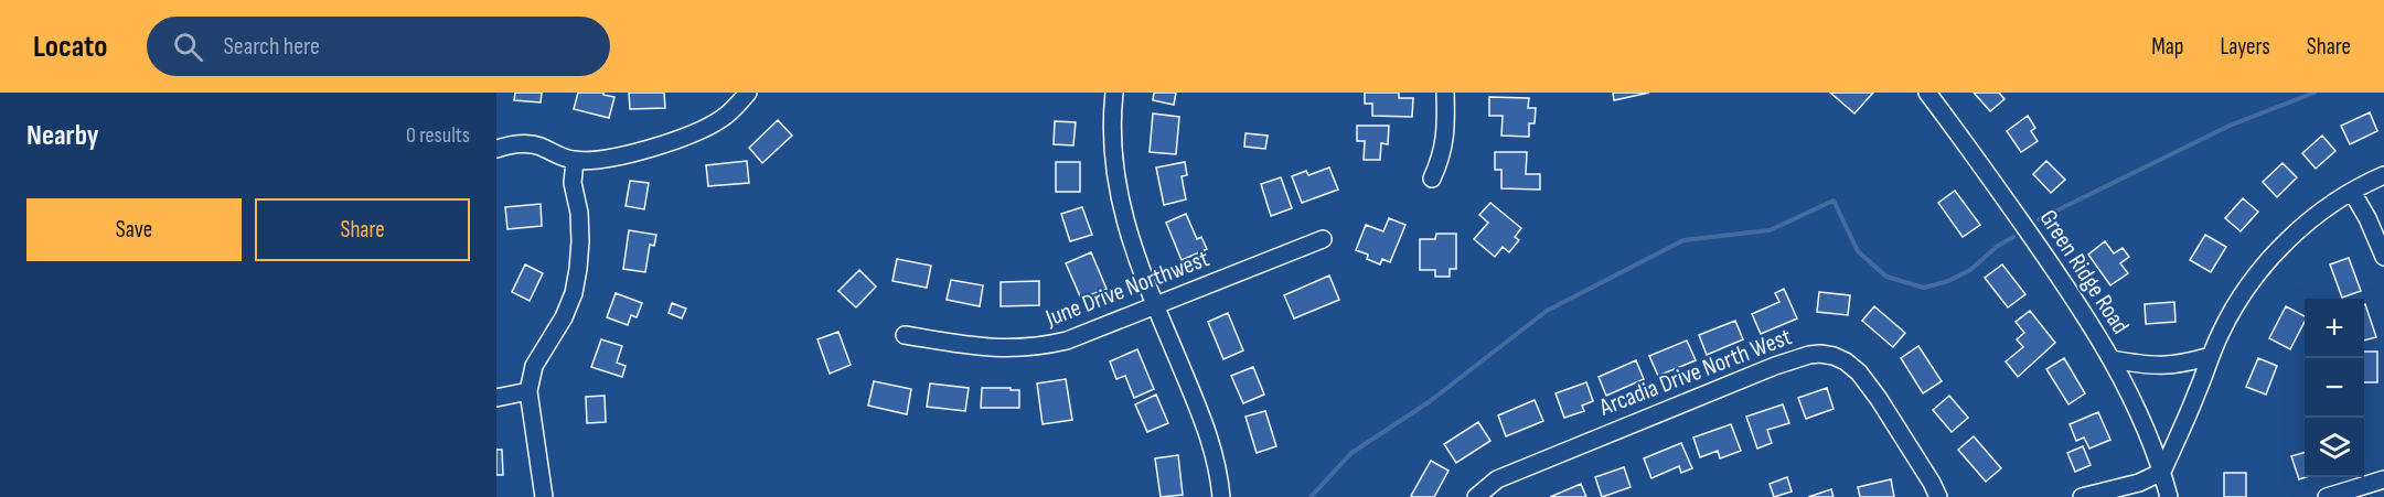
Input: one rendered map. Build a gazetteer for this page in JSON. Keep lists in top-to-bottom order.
{
  "streets": {
    "street": ["Green Ridge Road", "June Drive Northwest", "Arcadia Drive North West"]
  },
  "page": {
    "header": "Locato",
    "search": "Search here",
    "nav": ["Map", "Layers", "Share"],
    "heading": ["Nearby", "0 results"],
    "buttons": ["Save", "Share"],
    "map_buttons": ["+", "−"]
  }
}
